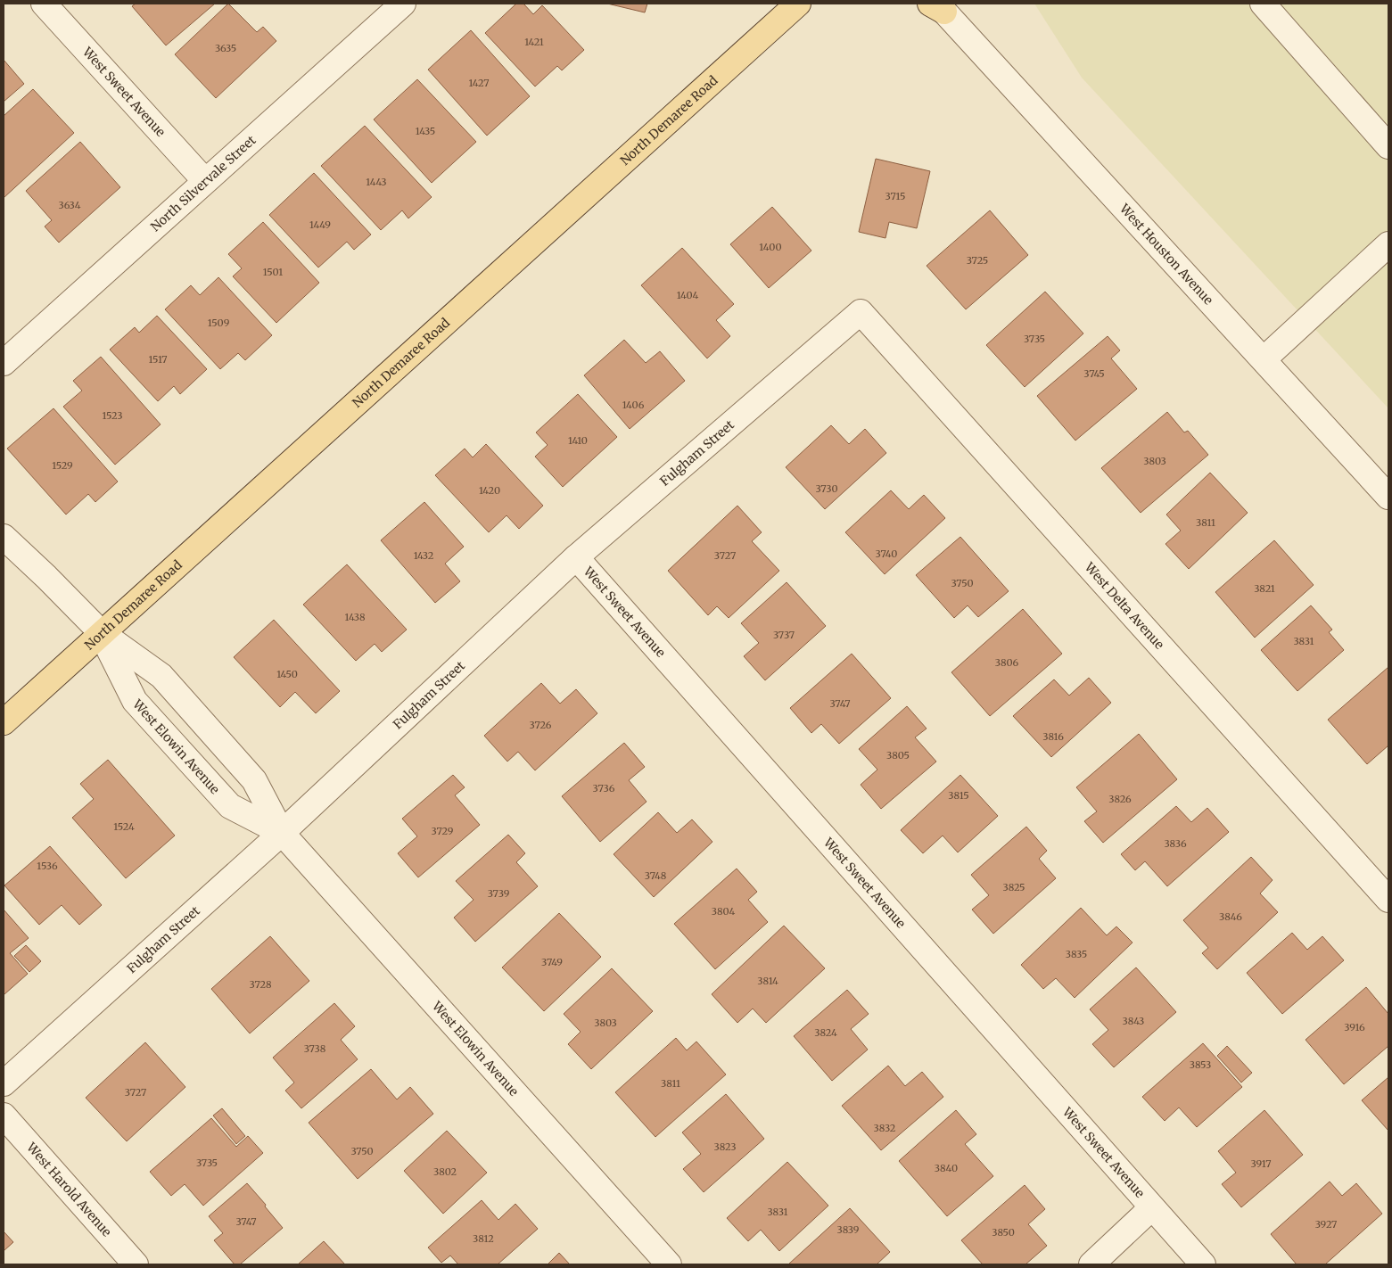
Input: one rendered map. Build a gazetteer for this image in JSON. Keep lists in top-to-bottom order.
{
  "streets": {
    "main road": ["North Demaree Road"],
    "street": [
      "West Sweet Avenue",
      "North Silvervale Street",
      "West Houston Avenue",
      "Fulgham Street",
      "West Delta Avenue",
      "West Elowin Avenue",
      "West Harold Avenue"
    ]
  },
  "crossings": [
    ["West Sweet Avenue", "North Silvervale Street"],
    ["West Sweet Avenue", "Fulgham Street"],
    ["North Demaree Road", "West Elowin Avenue"],
    ["Fulgham Street", "West Delta Avenue"],
    ["Fulgham Street", "West Elowin Avenue"]
  ],
  "house_numbers": [
    "1421",
    "3635",
    "1427",
    "1435",
    "1443",
    "3715",
    "3634",
    "1449",
    "1400",
    "3725",
    "1501",
    "1404",
    "1509",
    "3735",
    "1517",
    "3745",
    "1406",
    "1523",
    "1410",
    "3803",
    "1529",
    "3730",
    "1420",
    "3811",
    "3740",
    "1432",
    "3727",
    "3750",
    "3821",
    "1438",
    "3737",
    "3831",
    "3806",
    "1450",
    "3747",
    "3726",
    "3816",
    "3805",
    "3736",
    "3815",
    "3826",
    "1524",
    "3729",
    "3836",
    "1536",
    "3748",
    "3825",
    "3739",
    "3804",
    "3846",
    "3835",
    "3749",
    "3814",
    "3728",
    "3843",
    "3803",
    "3916",
    "3824",
    "3738",
    "3853",
    "3811",
    "3727",
    "3832",
    "3823",
    "3750",
    "3735",
    "3917",
    "3840",
    "3802",
    "3831",
    "3747",
    "3927",
    "3839",
    "3850",
    "3812"
  ]
}
